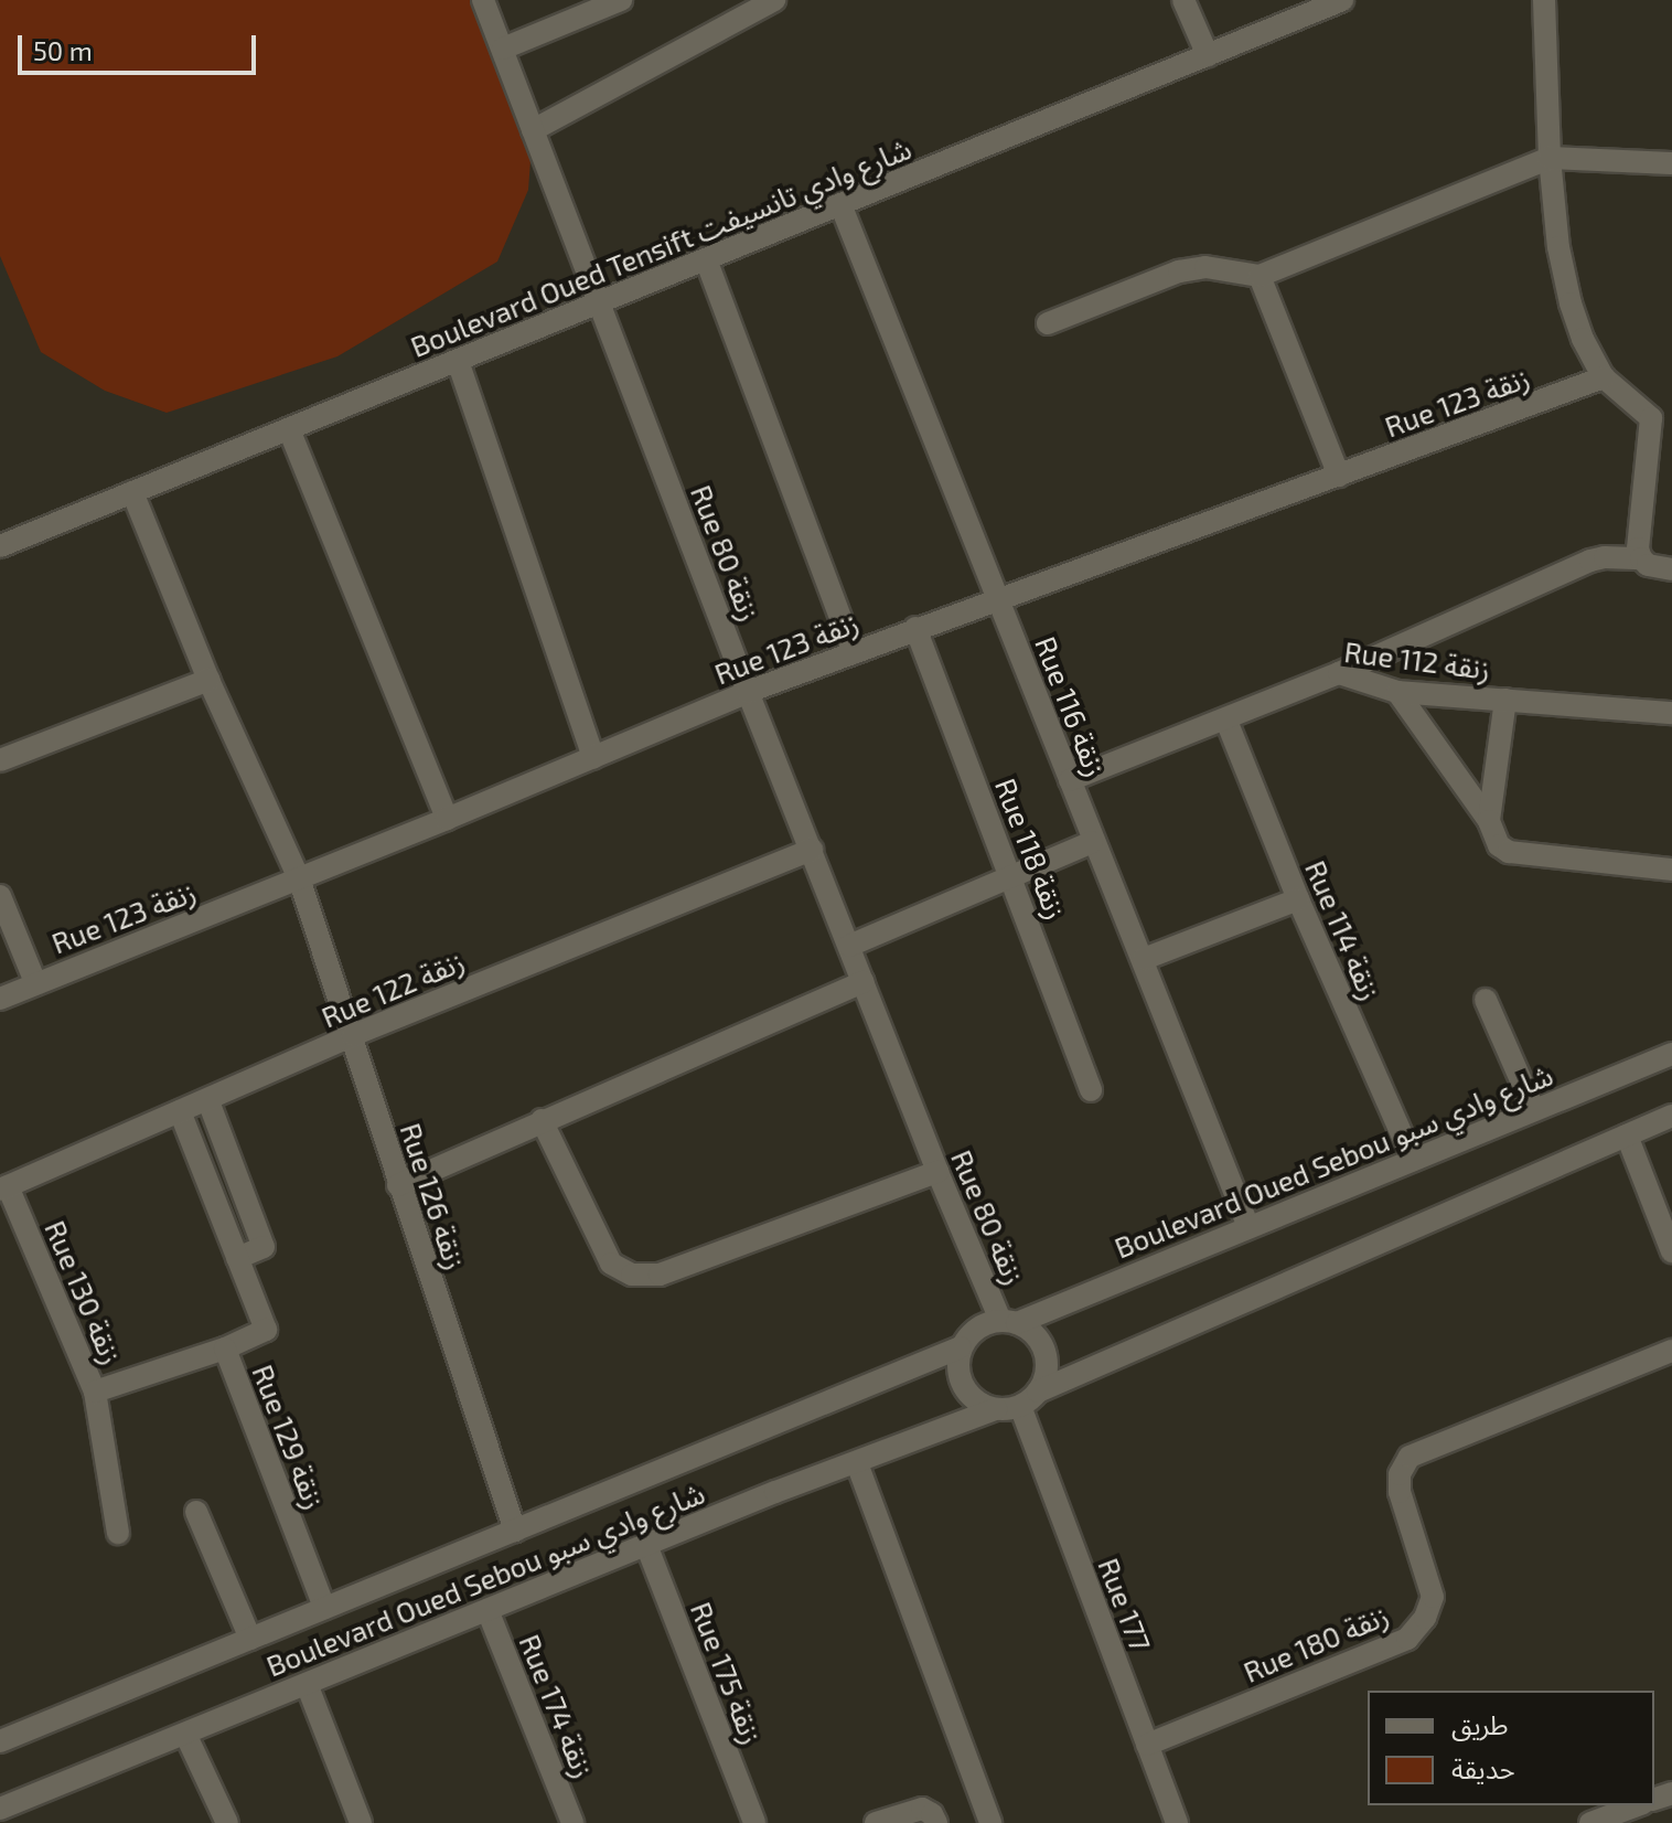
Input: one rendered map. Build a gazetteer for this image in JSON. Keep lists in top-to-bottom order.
{
  "streets": {
    "street": [
      "Boulevard Oued Tensift شارع وادي تانسيفت",
      "Rue 123 زنقة",
      "Rue 80 زنقة",
      "Rue 112 زنقة",
      "Rue 116 زنقة",
      "Rue 118 زنقة",
      "Rue 114 زنقة",
      "Rue 122 زنقة",
      "Boulevard Oued Sebou شارع وادي سبو",
      "Rue 126 زنقة",
      "Rue 130 زنقة",
      "Rue 129 زنقة",
      "Rue 177",
      "Rue 180 زنقة",
      "Rue 175 زنقة",
      "Rue 174 زنقة"
    ]
  },
  "crossings": [
    ["Boulevard Oued Tensift شارع وادي تانسيفت", "Rue 80 زنقة"],
    ["Boulevard Oued Tensift شارع وادي تانسيفت", "Rue 116 زنقة"],
    ["Boulevard Oued Tensift شارع وادي تانسيفت", "Rue 126 زنقة"],
    ["Rue 123 زنقة", "Rue 80 زنقة"],
    ["Rue 123 زنقة", "Rue 116 زنقة"],
    ["Rue 123 زنقة", "Rue 118 زنقة"],
    ["Rue 123 زنقة", "Rue 126 زنقة"],
    ["Rue 80 زنقة", "Rue 122 زنقة"],
    ["Rue 80 زنقة", "Boulevard Oued Sebou شارع وادي سبو"],
    ["Rue 80 زنقة", "Rue 177"],
    ["Rue 112 زنقة", "Rue 116 زنقة"],
    ["Rue 112 زنقة", "Rue 114 زنقة"],
    ["Rue 116 زنقة", "Boulevard Oued Sebou شارع وادي سبو"],
    ["Rue 114 زنقة", "Boulevard Oued Sebou شارع وادي سبو"],
    ["Rue 122 زنقة", "Rue 126 زنقة"],
    ["Rue 122 زنقة", "Rue 130 زنقة"],
    ["Rue 122 زنقة", "Rue 129 زنقة"],
    ["Boulevard Oued Sebou شارع وادي سبو", "Rue 126 زنقة"],
    ["Boulevard Oued Sebou شارع وادي سبو", "Rue 129 زنقة"],
    ["Boulevard Oued Sebou شارع وادي سبو", "Rue 177"],
    ["Boulevard Oued Sebou شارع وادي سبو", "Rue 175 زنقة"],
    ["Boulevard Oued Sebou شارع وادي سبو", "Rue 174 زنقة"],
    ["Rue 130 زنقة", "Rue 129 زنقة"],
    ["Rue 177", "Rue 180 زنقة"]
  ],
  "legend": ["طريق", "حديقة"],
  "scale_bar": "50 m"
}
